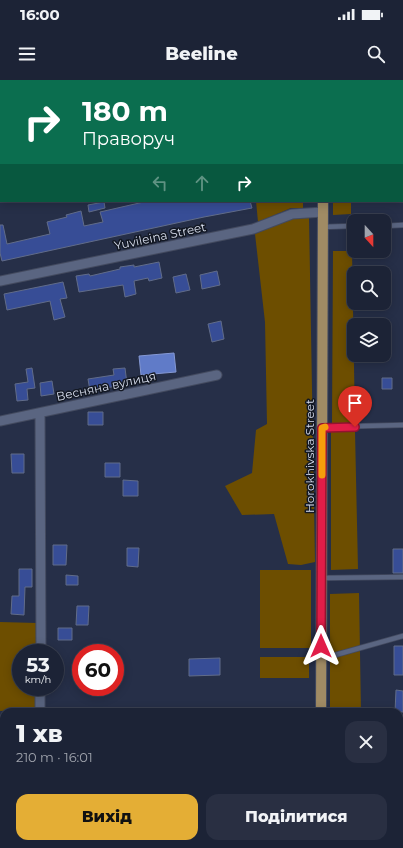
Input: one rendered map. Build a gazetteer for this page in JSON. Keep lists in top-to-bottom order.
{
  "streets": {
    "main road": ["Horokhivska Street"],
    "street": ["Yuvileina Street", "Весняна вулиця"]
  },
  "crossings": [
    ["Yuvileina Street", "Horokhivska Street"]
  ],
  "north": "bottom",
  "page": {
    "status": "16:00",
    "header": "Beeline",
    "turn": ["180 m", "Праворуч"],
    "speed": "53 km/h",
    "limit": "60",
    "heading": ["1 хв", "210 m · 16:01"],
    "buttons": ["Вихід", "Поділитися"]
  }
}
